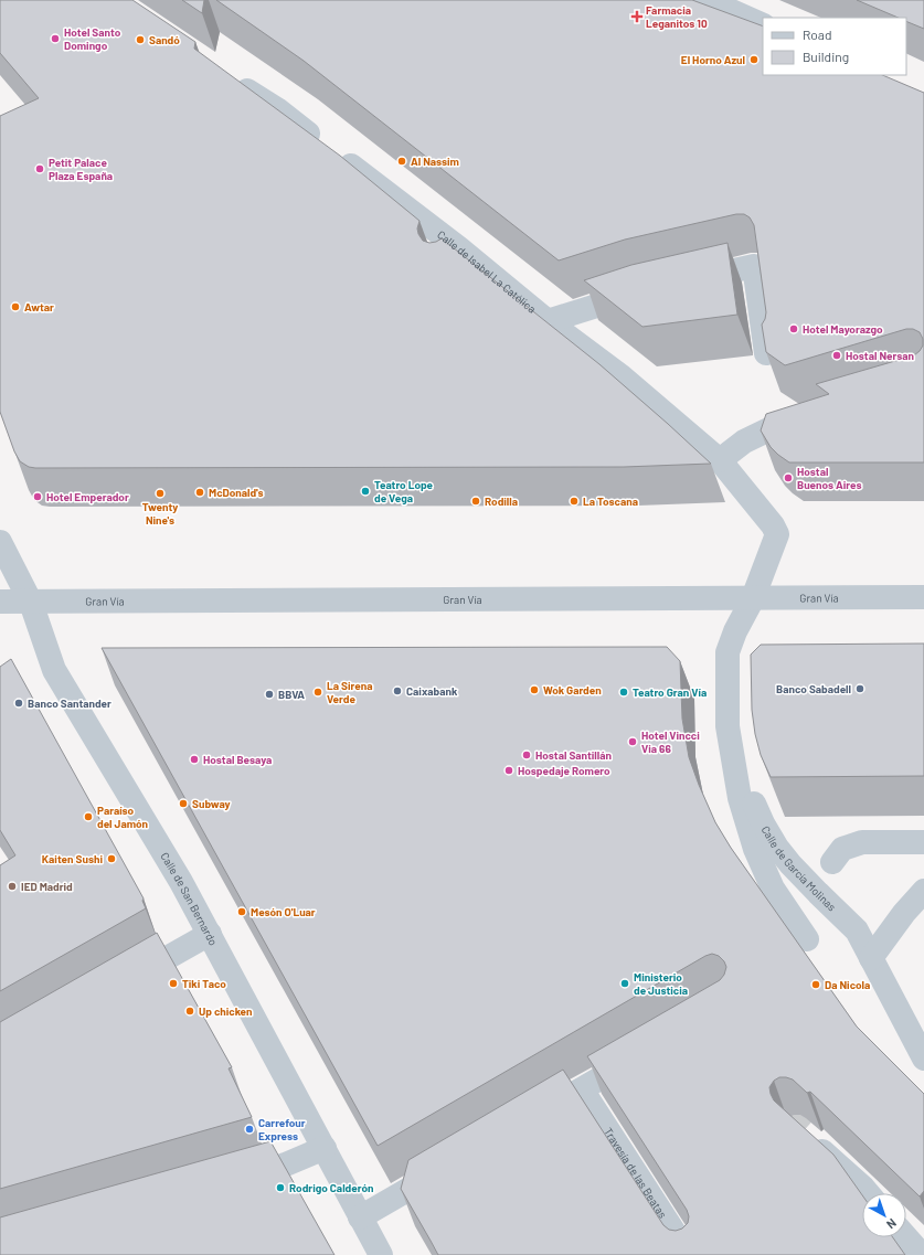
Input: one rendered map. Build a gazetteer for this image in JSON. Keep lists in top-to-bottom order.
{
  "streets": {
    "street": [
      "Calle de Isabel La Católica",
      "Gran Vía",
      "Calle de García Molinas",
      "Calle de San Bernardo",
      "Travesía de las Beatas"
    ]
  },
  "crossings": [
    ["Calle de Isabel La Católica", "Gran Vía"],
    ["Calle de Isabel La Católica", "Calle de García Molinas"],
    ["Gran Vía", "Calle de García Molinas"],
    ["Gran Vía", "Calle de San Bernardo"]
  ],
  "places": {
    "health": ["Farmacia Leganitos 10"],
    "other": [
      "Hotel Santo Domingo",
      "Sandó",
      "El Horno Azul",
      "Al Nassim",
      "Petit Palace Plaza España",
      "Awtar",
      "Hotel Mayorazgo",
      "Hostal Nersan",
      "Hostal Buenos Aires",
      "Teatro Lope de Vega",
      "McDonald's",
      "Twenty Nine's",
      "Hotel Emperador",
      "Rodilla",
      "La Toscana",
      "Banco Sabadell",
      "Wok Garden",
      "Caixabank",
      "La Sirena Verde",
      "Teatro Gran Vía",
      "BBVA",
      "Banco Santander",
      "Hotel Vincci Via 66",
      "Hostal Santillán",
      "Hostal Besaya",
      "Hospedaje Romero",
      "Subway",
      "Paraíso del Jamón",
      "Kaiten Sushi",
      "IED Madrid",
      "Mesón O'Luar",
      "Tiki Taco",
      "Ministerio de Justicia",
      "Da Nicola",
      "Up chicken",
      "Carrefour Express",
      "Rodrigo Calderón"
    ]
  },
  "legend": ["Road", "Building"],
  "north": "bottom right"
}
